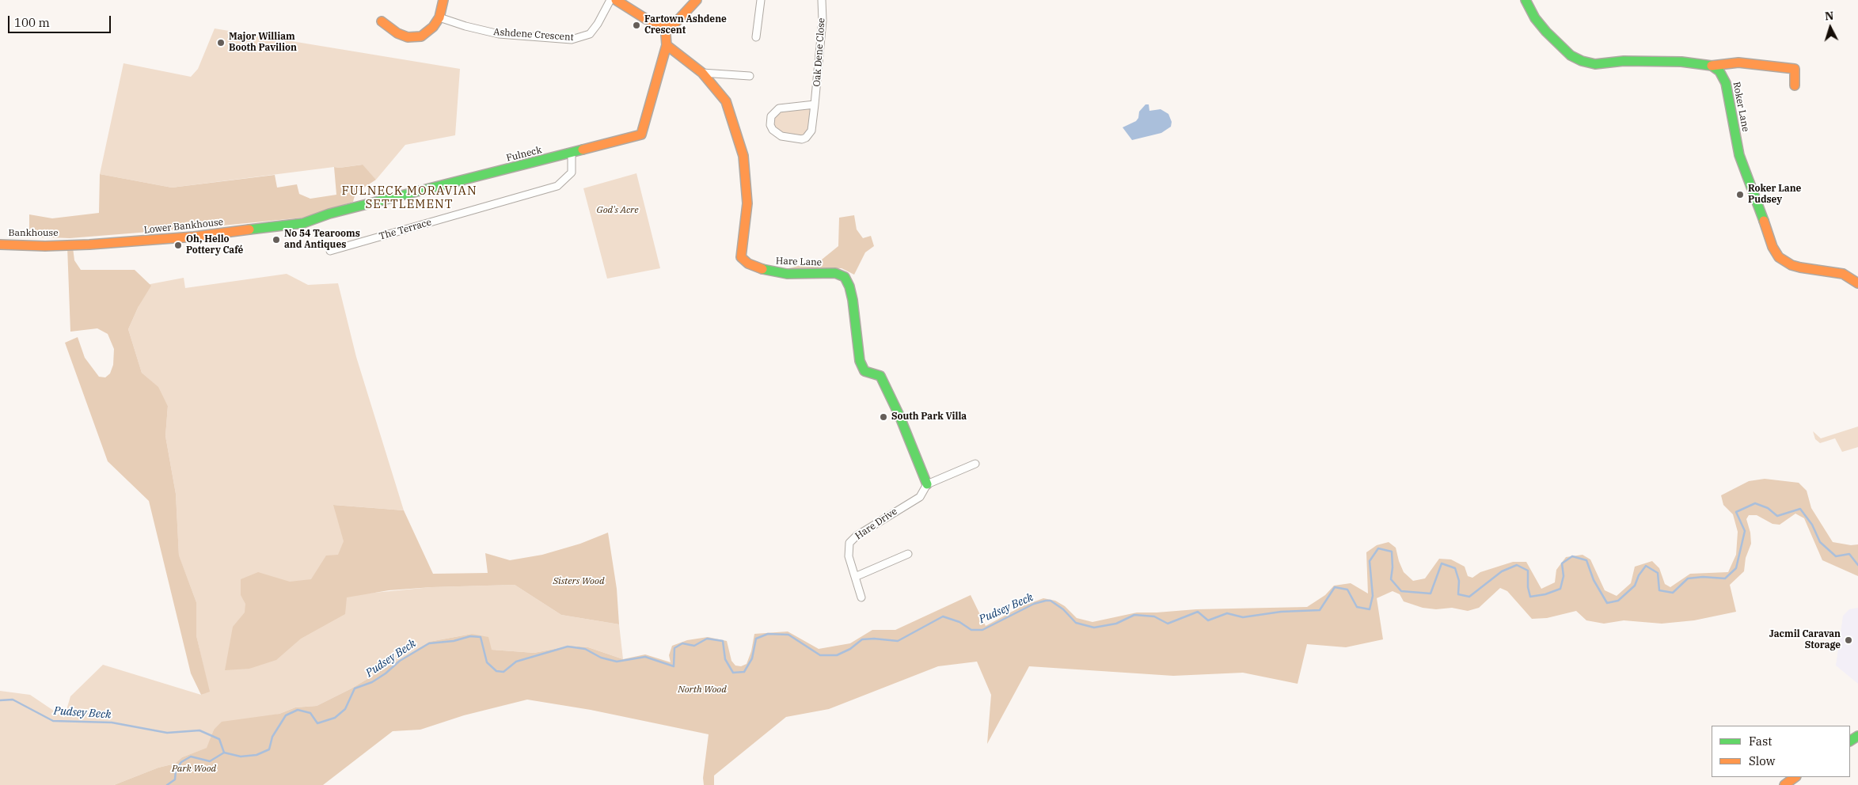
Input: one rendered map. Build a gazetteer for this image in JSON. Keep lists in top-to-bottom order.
{
  "streets": {
    "street": [
      "Ashdene Crescent",
      "Oak Dene Close",
      "Roker Lane",
      "Fulneck",
      "Lower Bankhouse",
      "The Terrace",
      "Bankhouse",
      "Hare Lane",
      "Hare Drive"
    ]
  },
  "crossings": [
    ["Fulneck", "Lower Bankhouse"],
    ["Fulneck", "The Terrace"],
    ["Fulneck", "Hare Lane"],
    ["Lower Bankhouse", "Bankhouse"],
    ["Hare Lane", "Hare Drive"]
  ],
  "districts": ["FULNECK MORAVIAN SETTLEMENT"],
  "water": ["Pudsey Beck"],
  "parks": [
    "God's Acre",
    "Sisters Wood",
    "North Wood",
    "Park Wood"
  ],
  "places": [
    "Fartown Ashdene Crescent",
    "Major William Booth Pavilion",
    "Roker Lane Pudsey",
    "No 54 Tearooms and Antiques",
    "Oh, Hello Pottery Café",
    "South Park Villa",
    "Jacmil Caravan Storage"
  ],
  "legend": ["Fast", "Slow"],
  "scale_bar": "100 m",
  "north": "top"
}
